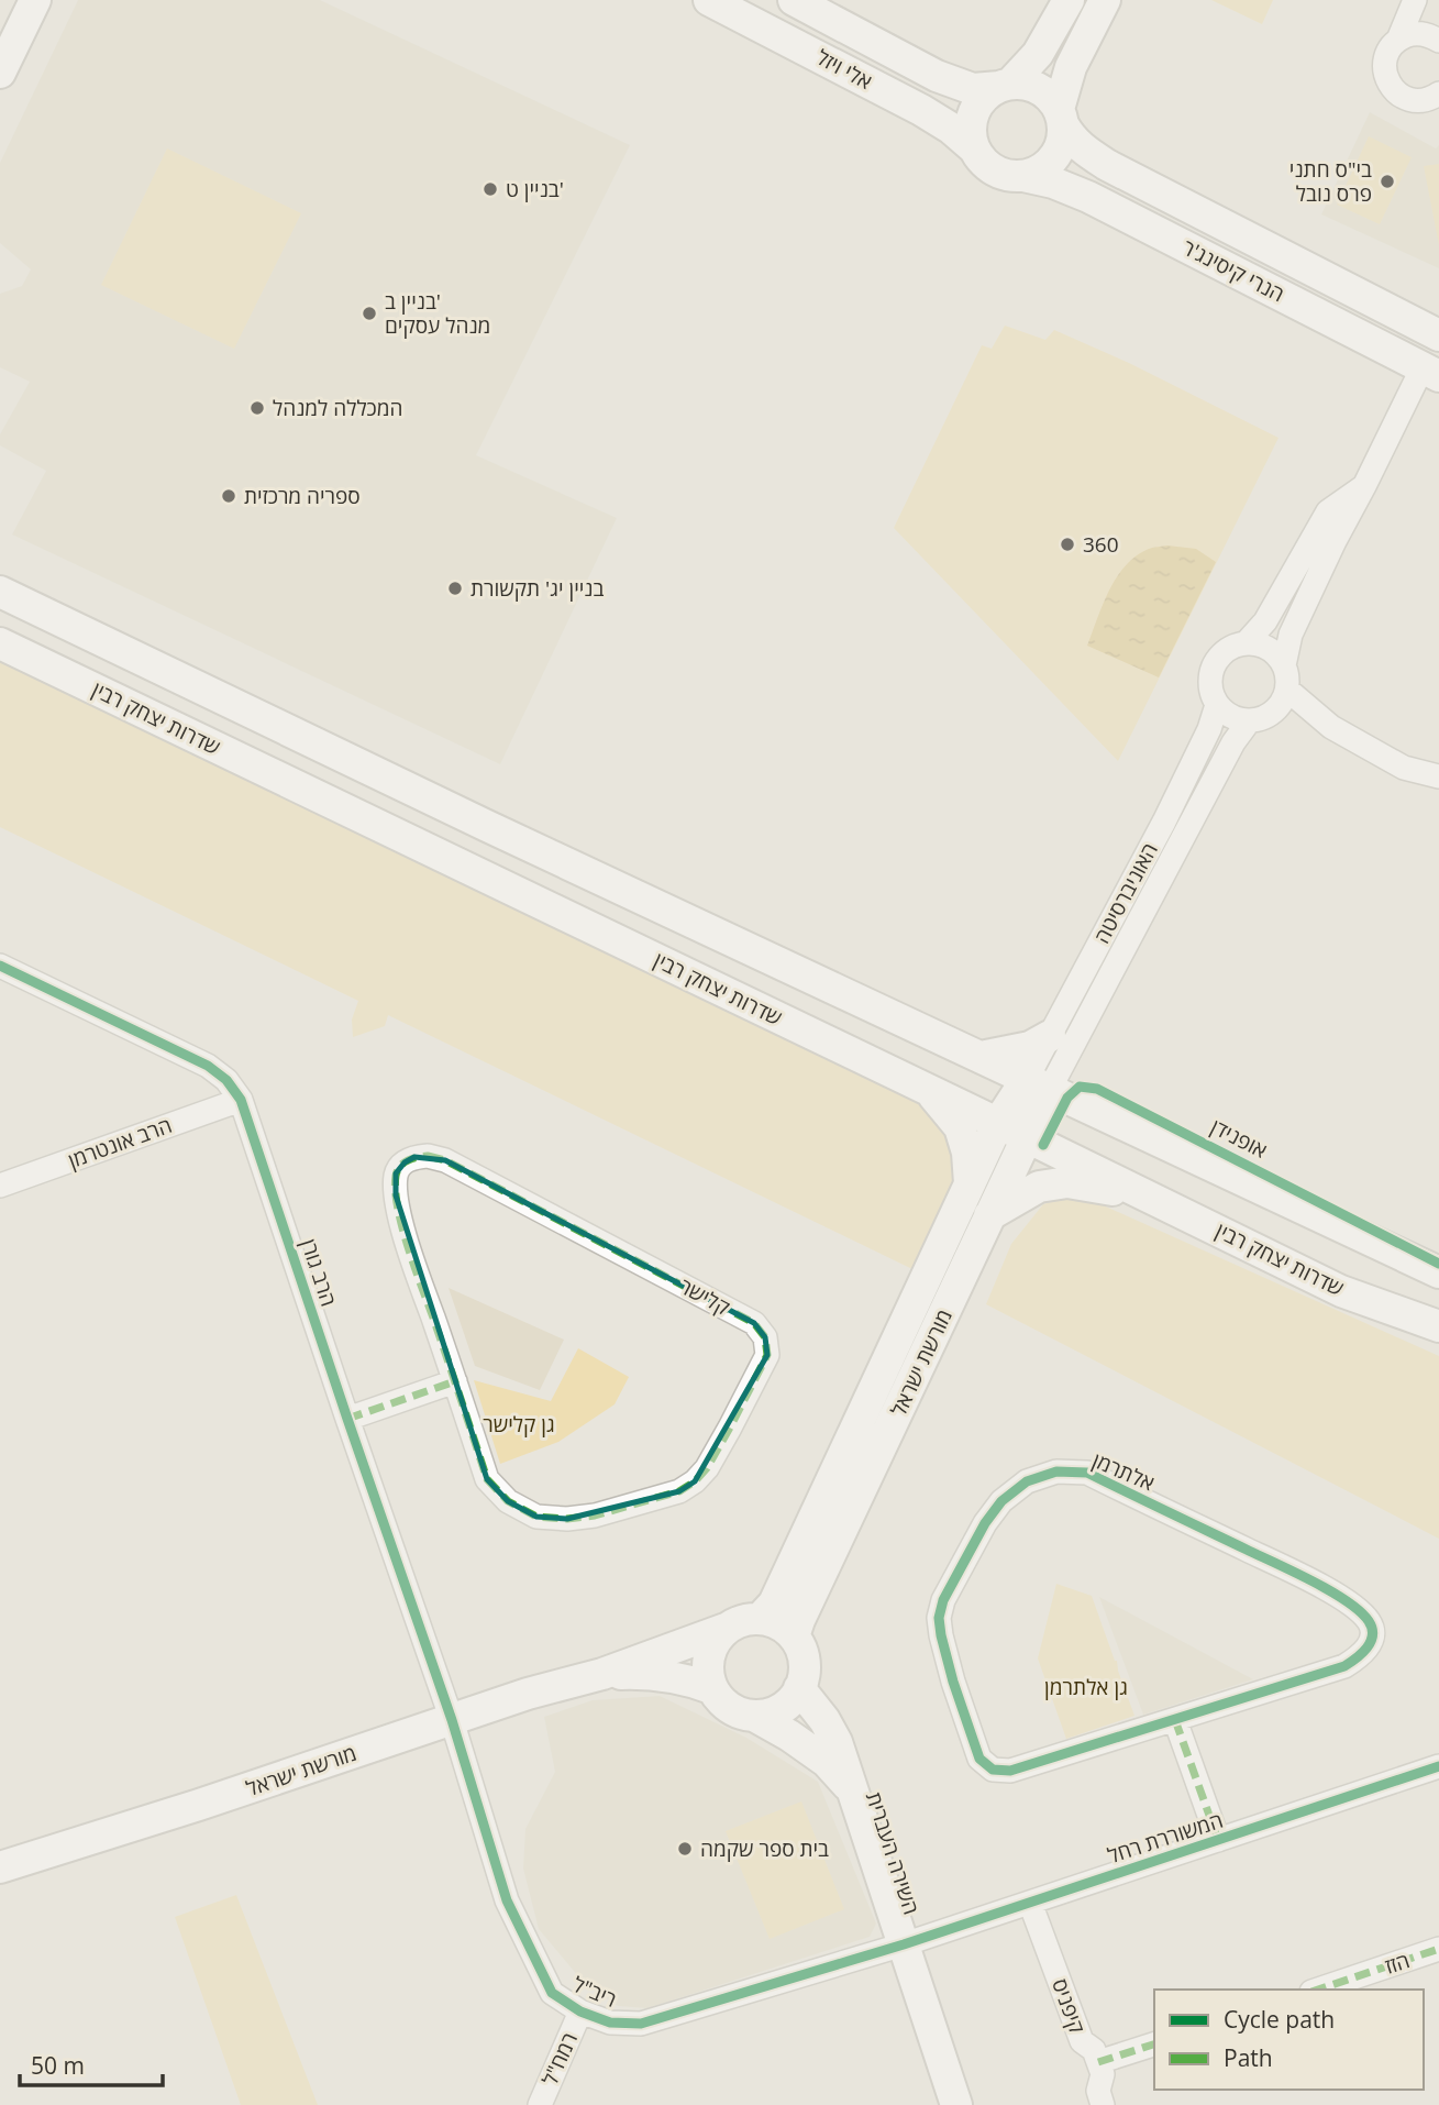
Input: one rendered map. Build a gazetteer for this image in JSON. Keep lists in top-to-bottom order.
{
  "streets": {
    "street": [
      "אלי ויזל",
      "הנרי קיסינג'ר",
      "שדרות יצחק רבין",
      "האוניברסיטה",
      "הרב אונטרמן",
      "הרב גורן",
      "קלישר",
      "מורשת ישראל",
      "אלתרמן",
      "המשוררת רחל",
      "השירה העברית",
      "הזז",
      "ריב\"ל",
      "קיפניס",
      "רמח\"ל"
    ],
    "cycle path": ["אופנידן"]
  },
  "crossings": [
    ["אלי ויזל", "הנרי קיסינג'ר"],
    ["שדרות יצחק רבין", "מורשת ישראל"],
    ["האוניברסיטה", "מורשת ישראל"],
    ["הרב אונטרמן", "הרב גורן"],
    ["הרב גורן", "מורשת ישראל"],
    ["הרב גורן", "ריב\"ל"],
    ["מורשת ישראל", "השירה העברית"],
    ["מורשת ישראל", "ריב\"ל"],
    ["המשוררת רחל", "השירה העברית"],
    ["המשוררת רחל", "ריב\"ל"],
    ["המשוררת רחל", "קיפניס"],
    ["השירה העברית", "ריב\"ל"],
    ["ריב\"ל", "רמח\"ל"]
  ],
  "parks": ["גן קלישר", "גן אלתרמן"],
  "places": [
    "בי\"ס חתני פרס נובל",
    "בניין ט'",
    "בניין ב' מנהל עסקים",
    "המכללה למנהל",
    "ספריה מרכזית",
    "360",
    "בניין יג' תקשורת",
    "בית ספר שקמה"
  ],
  "legend": ["Cycle path", "Path"],
  "scale_bar": "50 m"
}
